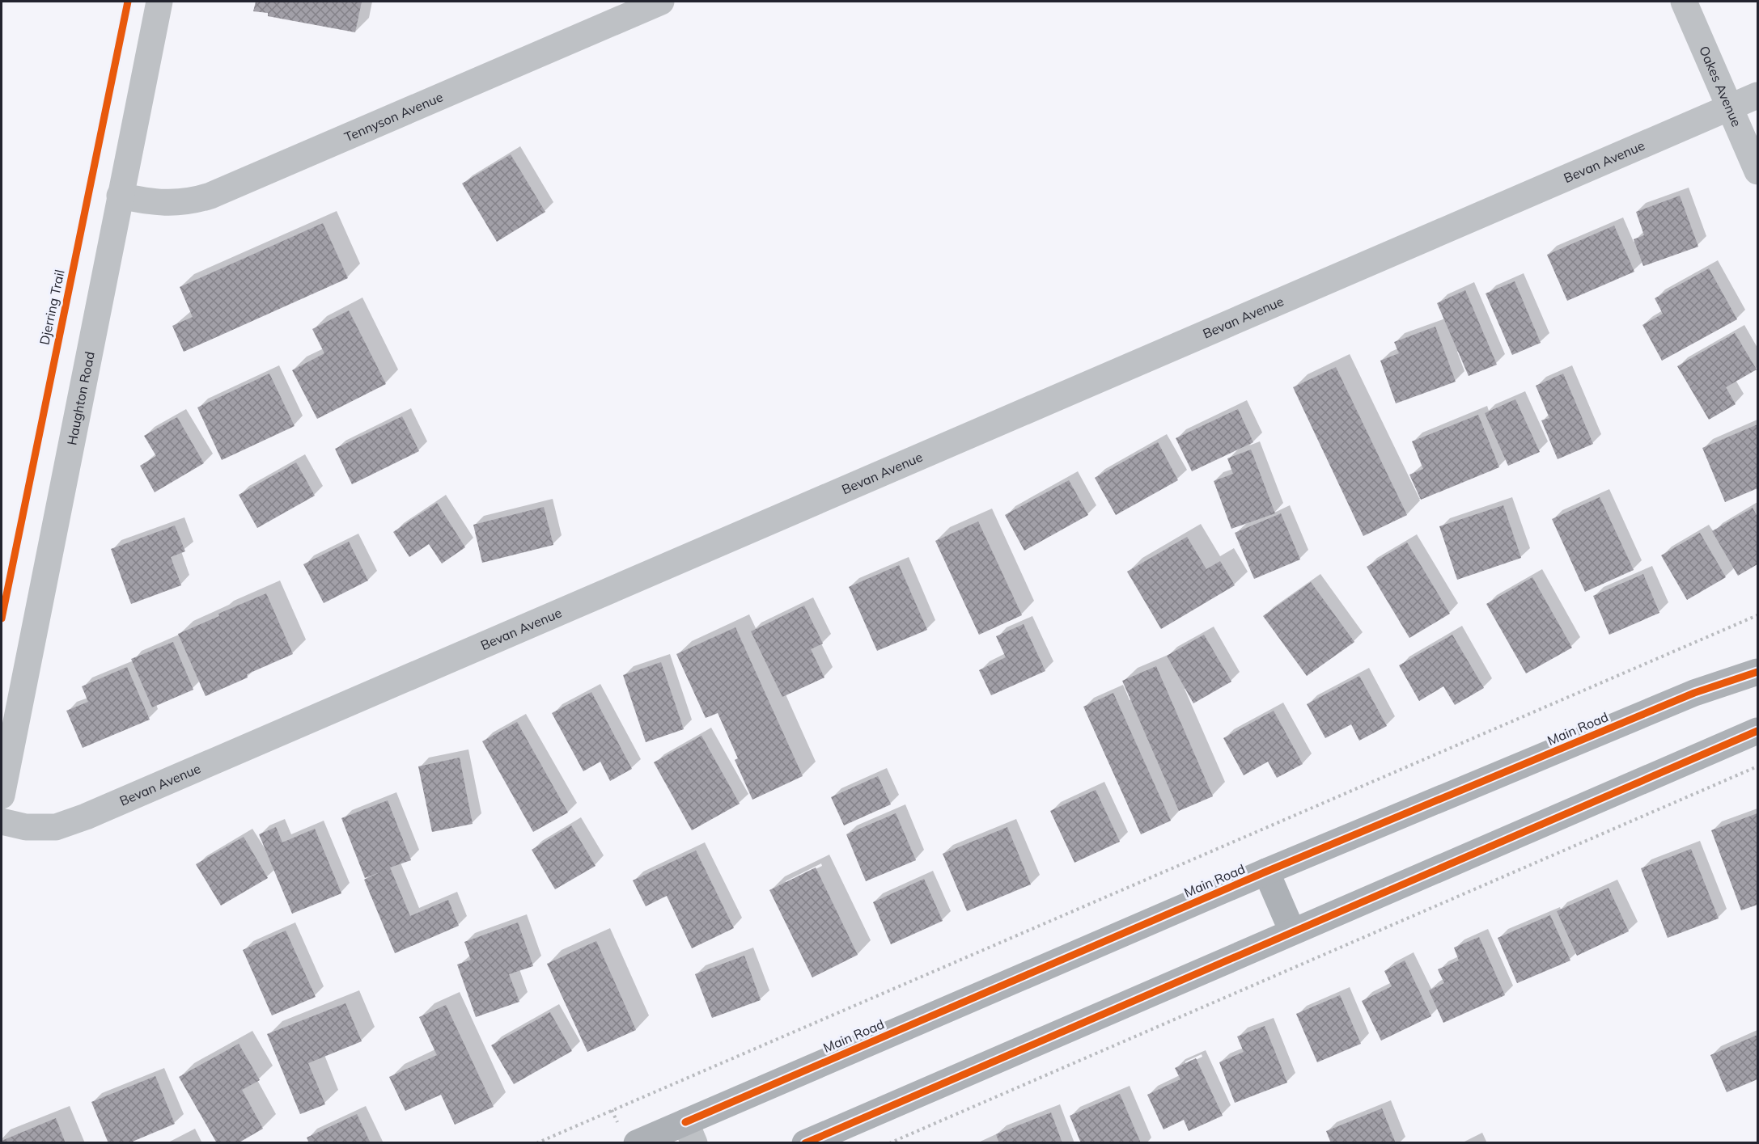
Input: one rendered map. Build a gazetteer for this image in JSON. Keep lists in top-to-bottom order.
{
  "streets": {
    "main road": ["Main Road"],
    "street": [
      "Oakes Avenue",
      "Tennyson Avenue",
      "Bevan Avenue",
      "Haughton Road"
    ],
    "cycle path": ["Djerring Trail"]
  },
  "crossings": [
    ["Oakes Avenue", "Bevan Avenue"],
    ["Tennyson Avenue", "Haughton Road"]
  ]
}
